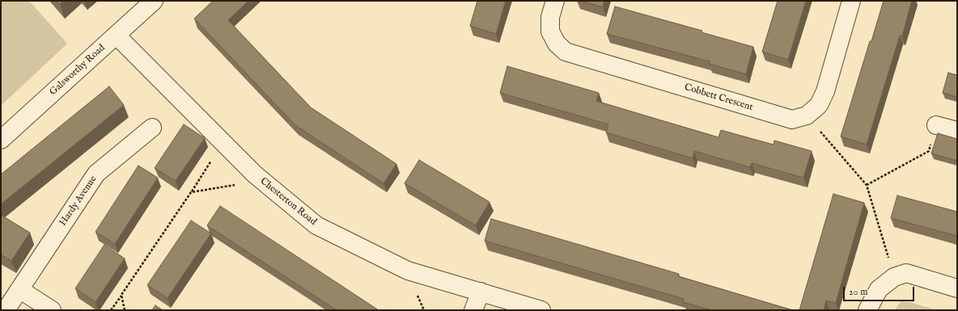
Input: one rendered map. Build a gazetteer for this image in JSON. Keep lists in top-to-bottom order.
{
  "streets": {
    "street": [
      "Galsworthy Road",
      "Cobbett Crescent",
      "Hardy Avenue",
      "Chesterton Road"
    ]
  },
  "crossings": [
    ["Galsworthy Road", "Chesterton Road"]
  ],
  "scale_bar": "20 m"
}
